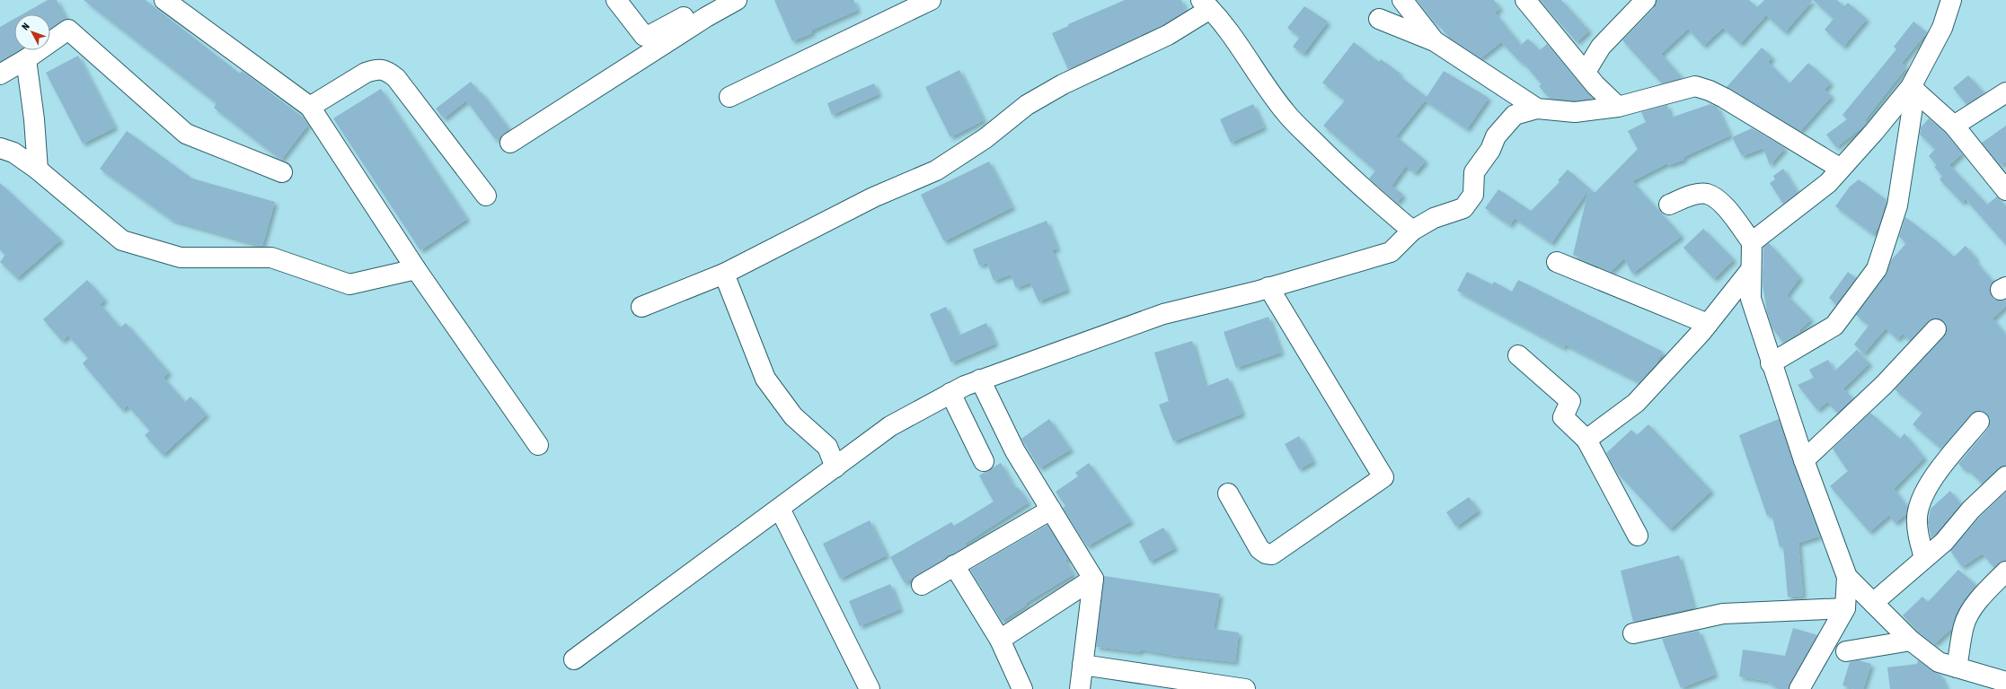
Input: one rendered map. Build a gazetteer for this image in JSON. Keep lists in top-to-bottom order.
{
  "north": "top left"
}
